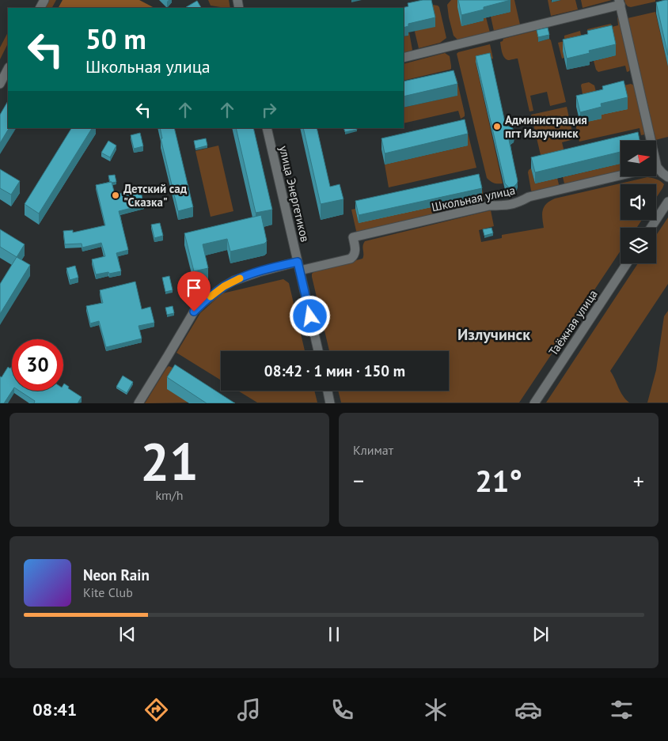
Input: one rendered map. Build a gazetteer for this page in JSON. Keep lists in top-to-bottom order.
{
  "streets": {
    "street": ["улица Энергетиков", "Школьная улица", "Таёжная улица"]
  },
  "crossings": [
    ["улица Энергетиков", "Школьная улица"]
  ],
  "districts": ["Излучинск"],
  "places": ["Администрация пгт Излучинск", "Детский сад \"Сказка\""],
  "north": "right",
  "page": {
    "turn": ["50 m", "Школьная улица"],
    "limit": "30",
    "trip": "08:42 · 1 мин · 150 m",
    "tile": [
      ["21", "km/h"],
      "Климат"
    ],
    "heat": ["−", "21°", "+"],
    "song": ["Neon Rain", "Kite Club"],
    "tabs": "08:41"
  }
}
